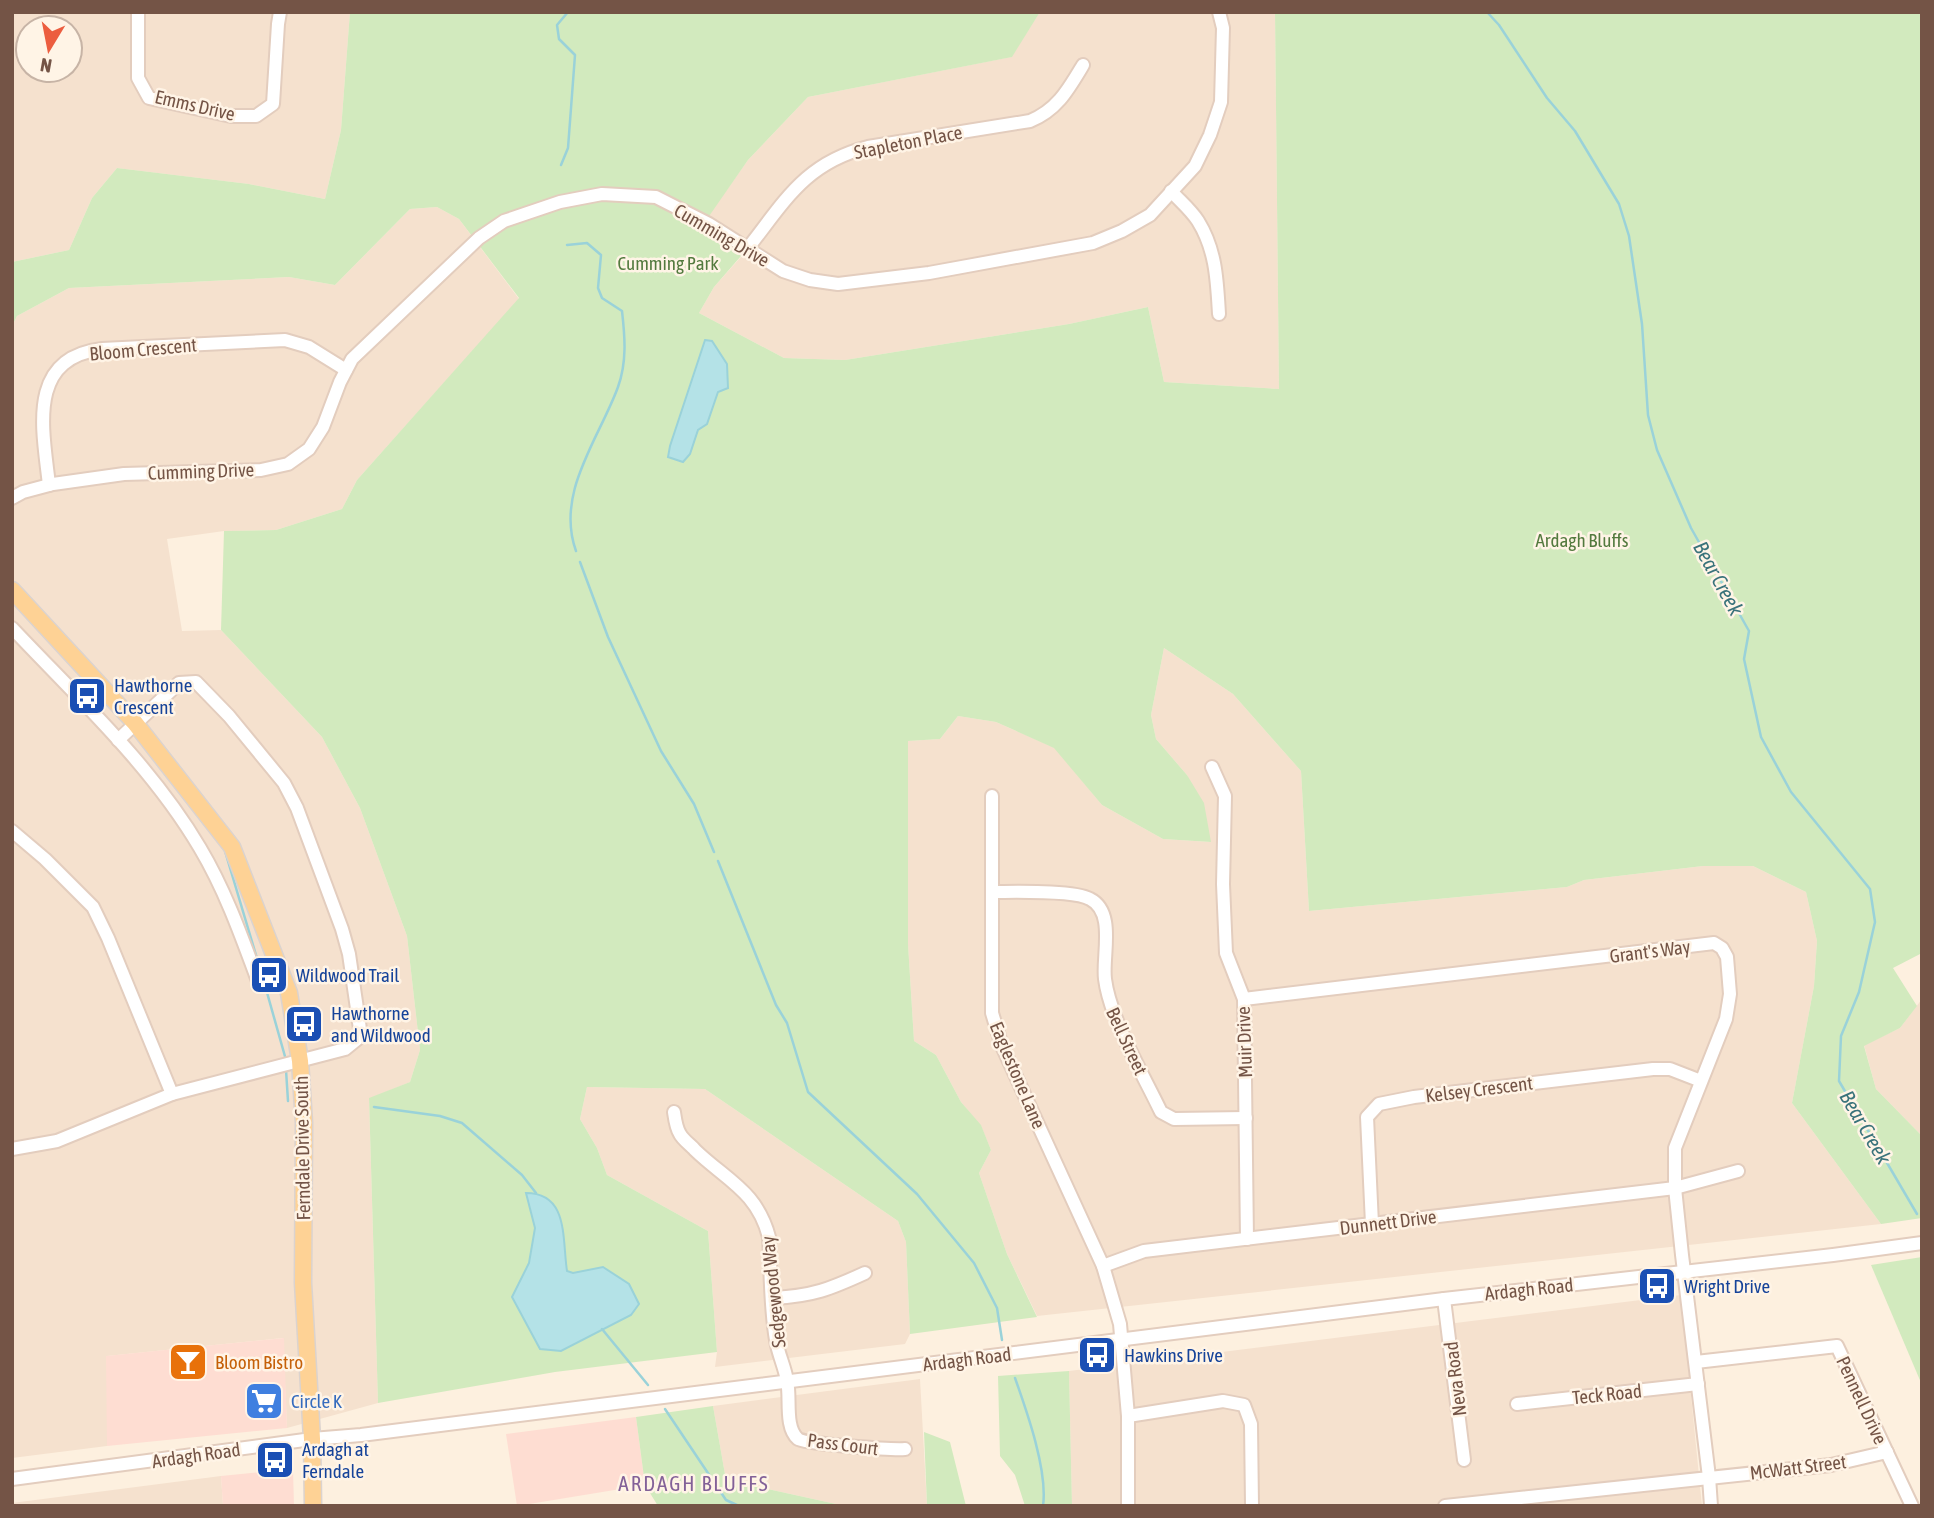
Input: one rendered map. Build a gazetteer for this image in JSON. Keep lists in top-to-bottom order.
{
  "streets": {
    "main road": ["Ferndale Drive South"],
    "street": [
      "Emms Drive",
      "Stapleton Place",
      "Cumming Drive",
      "Bloom Crescent",
      "Grant's Way",
      "Bell Street",
      "Muir Drive",
      "Eaglestone Lane",
      "Kelsey Crescent",
      "Dunnett Drive",
      "Ardagh Road",
      "Sedgewood Way",
      "Neva Road",
      "Teck Road",
      "Pennell Drive",
      "Pass Court",
      "McWatt Street"
    ]
  },
  "crossings": [
    ["Stapleton Place", "Cumming Drive"],
    ["Cumming Drive", "Bloom Crescent"],
    ["Grant's Way", "Muir Drive"],
    ["Grant's Way", "Kelsey Crescent"],
    ["Grant's Way", "Dunnett Drive"],
    ["Grant's Way", "Ardagh Road"],
    ["Bell Street", "Muir Drive"],
    ["Bell Street", "Eaglestone Lane"],
    ["Muir Drive", "Dunnett Drive"],
    ["Eaglestone Lane", "Dunnett Drive"],
    ["Eaglestone Lane", "Ardagh Road"],
    ["Kelsey Crescent", "Dunnett Drive"],
    ["Ferndale Drive South", "Ardagh Road"],
    ["Ardagh Road", "Sedgewood Way"],
    ["Ardagh Road", "Neva Road"],
    ["Ardagh Road", "Pass Court"],
    ["Sedgewood Way", "Pass Court"],
    ["Pennell Drive", "McWatt Street"]
  ],
  "districts": ["ARDAGH BLUFFS"],
  "water": ["Bear Creek"],
  "parks": ["Cumming Park", "Ardagh Bluffs"],
  "places": {
    "bus stop": [
      "Hawthorne Crescent",
      "Wildwood Trail",
      "Hawthorne and Wildwood",
      "Wright Drive",
      "Hawkins Drive",
      "Ardagh at Ferndale"
    ],
    "bar": ["Bloom Bistro"],
    "supermarket": ["Circle K"]
  },
  "north": "bottom"
}
